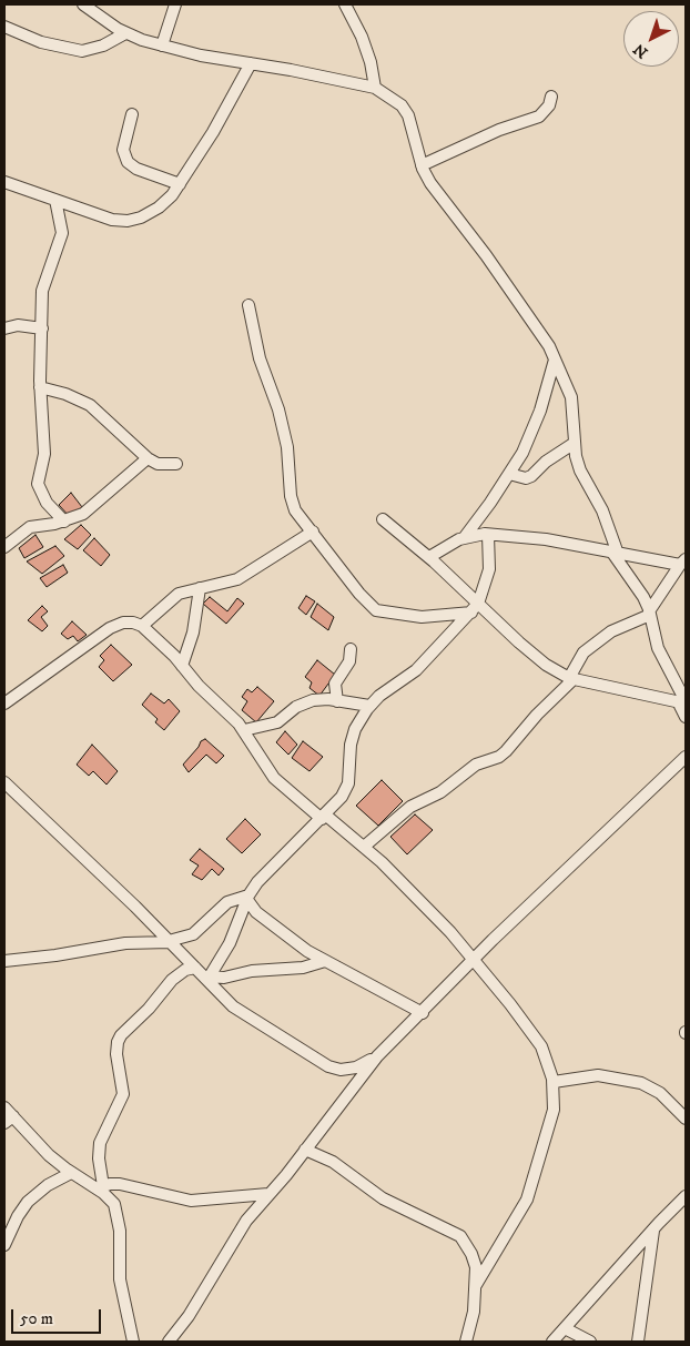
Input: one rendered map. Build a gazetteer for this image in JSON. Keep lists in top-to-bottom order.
{
  "scale_bar": "50 m",
  "north": "bottom left"
}
